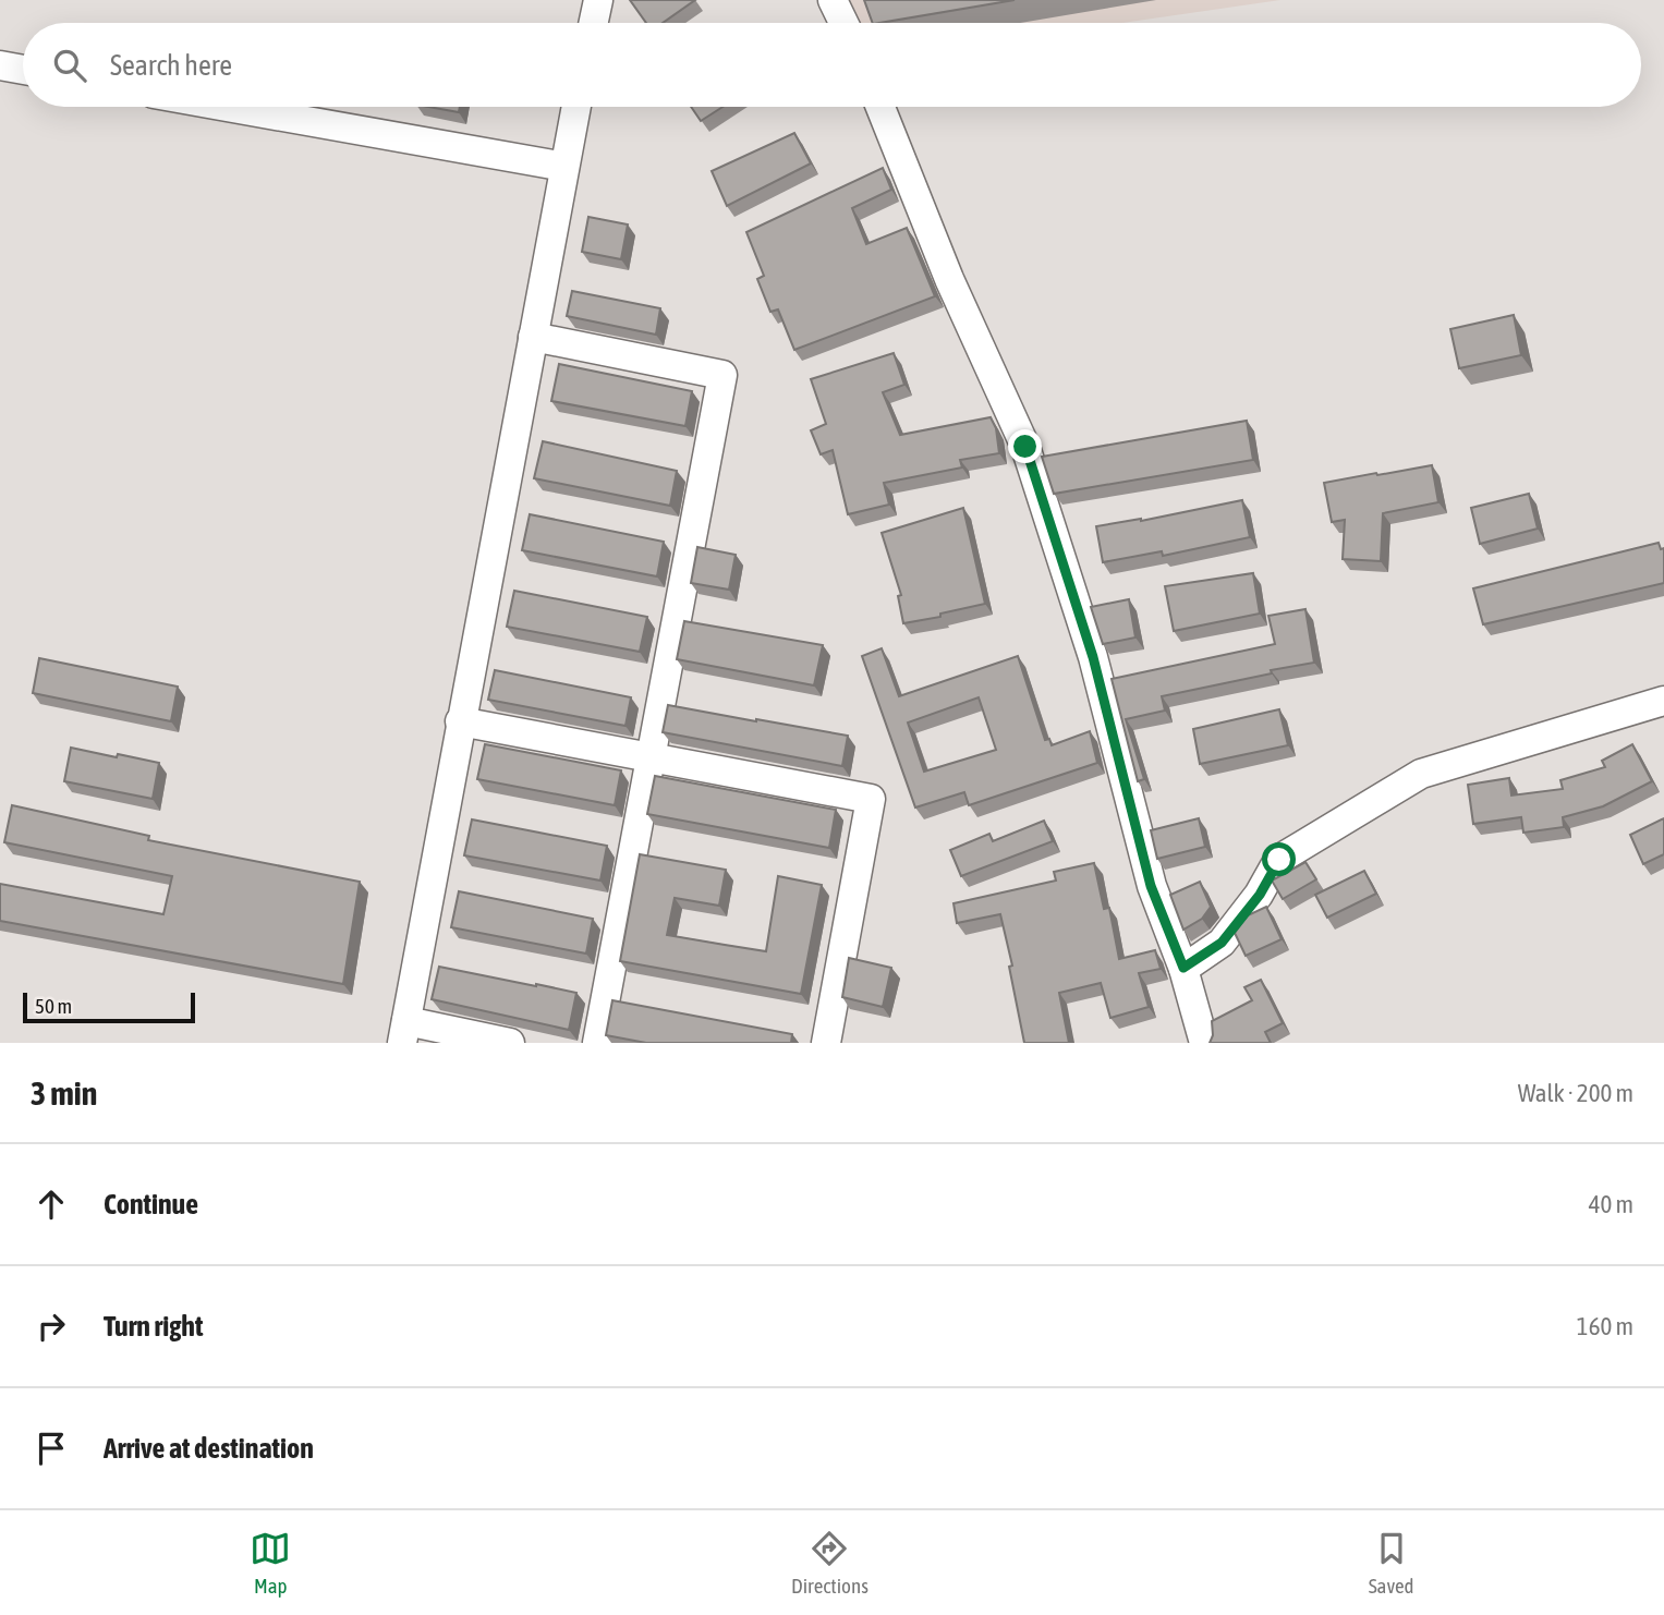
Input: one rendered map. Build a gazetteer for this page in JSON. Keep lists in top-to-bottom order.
{
  "scale_bar": "50 m",
  "page": {
    "search": "Search here",
    "scale": "50 m",
    "heading": ["3 min", "Walk · 200 m"],
    "list": [
      ["Continue", "40 m"],
      ["Turn right", "160 m"],
      "Arrive at destination"
    ],
    "nav": ["Map", "Directions", "Saved"]
  }
}
